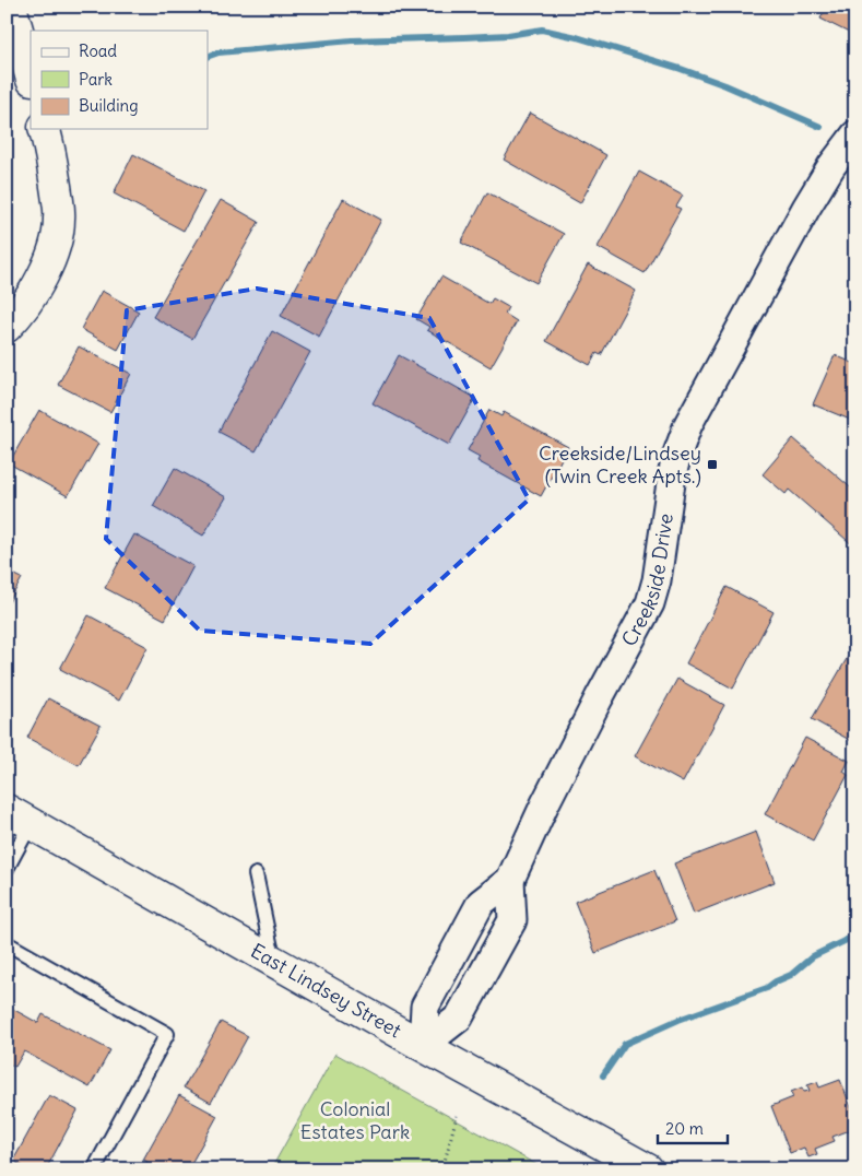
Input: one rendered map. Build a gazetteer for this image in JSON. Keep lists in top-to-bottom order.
{
  "streets": {
    "street": ["Creekside Drive", "East Lindsey Street"]
  },
  "crossings": [
    ["Creekside Drive", "East Lindsey Street"]
  ],
  "parks": ["Colonial Estates Park"],
  "places": {
    "transit": ["Creekside/Lindsey (Twin Creek Apts.)"]
  },
  "legend": ["Road", "Park", "Building"],
  "scale_bar": "20 m"
}
